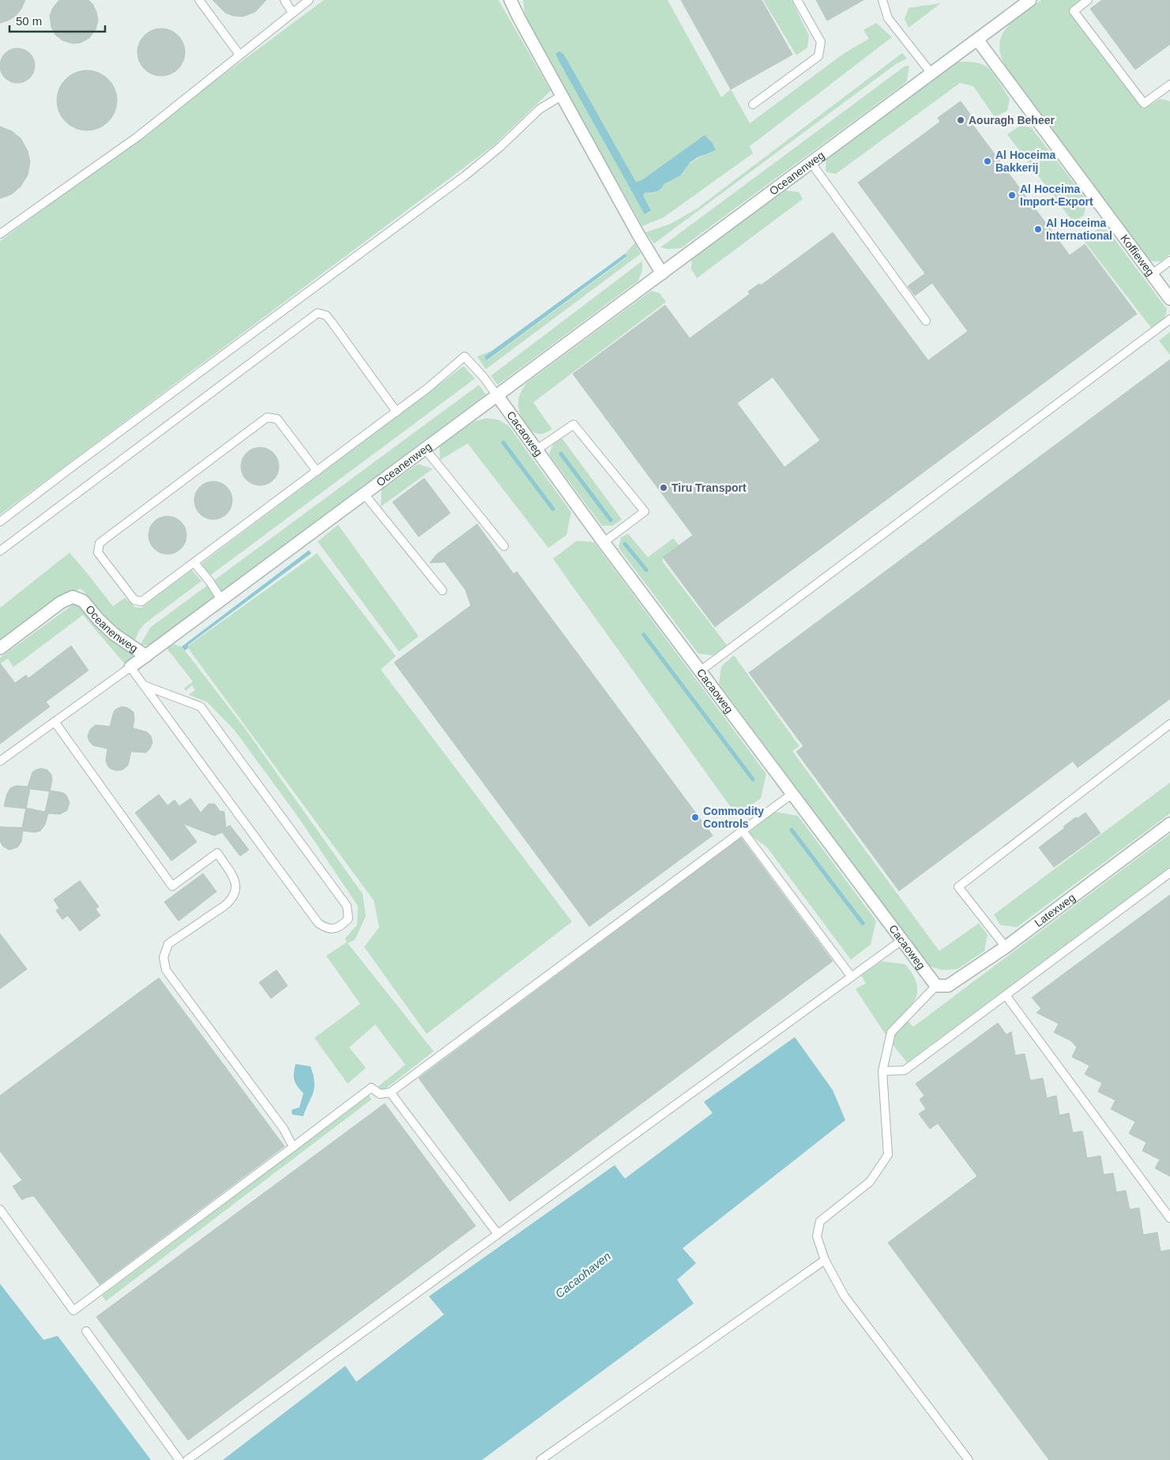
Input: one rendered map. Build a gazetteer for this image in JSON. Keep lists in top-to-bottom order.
{
  "streets": {
    "street": [
      "Oceanenweg",
      "Koffieweg",
      "Cacaoweg",
      "Latexweg"
    ]
  },
  "crossings": [
    ["Oceanenweg", "Koffieweg"],
    ["Oceanenweg", "Cacaoweg"],
    ["Cacaoweg", "Latexweg"]
  ],
  "water": ["Cacaohaven"],
  "places": [
    "Aouragh Beheer",
    "Al Hoceima Bakkerij",
    "Al Hoceima Import-Export",
    "Al Hoceima International",
    "Tiru Transport",
    "Commodity Controls"
  ],
  "scale_bar": "50 m"
}
